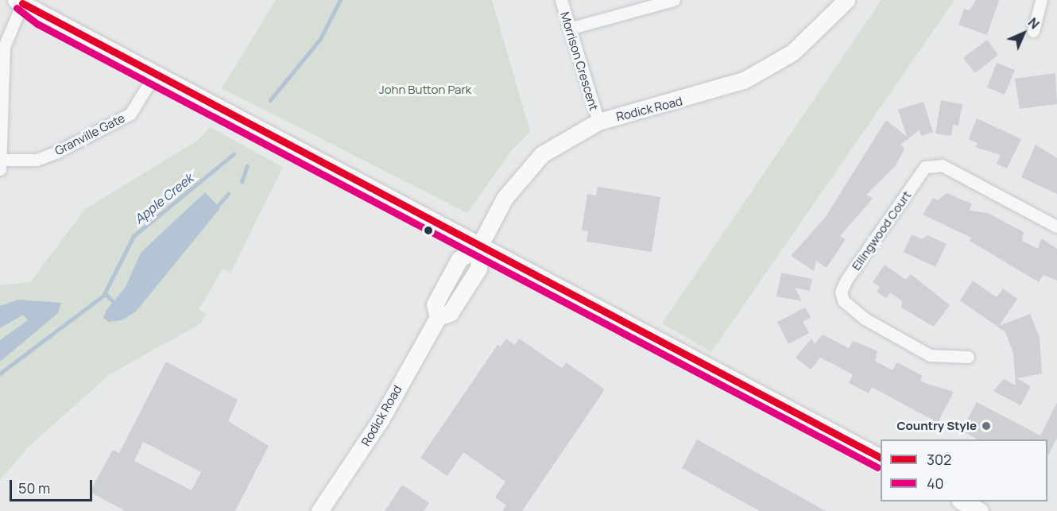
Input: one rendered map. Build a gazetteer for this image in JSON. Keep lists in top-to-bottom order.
{
  "streets": {
    "main road": ["Rodick Road"],
    "street": ["Morrison Crescent", "Granville Gate", "Ellingwood Court"]
  },
  "crossings": [
    ["Morrison Crescent", "Rodick Road"]
  ],
  "water": ["Apple Creek"],
  "parks": ["John Button Park"],
  "places": ["Country Style"],
  "lines": ["transit line 302", "transit line 40"],
  "legend": ["302", "40"],
  "scale_bar": "50 m",
  "north": "top right"
}
